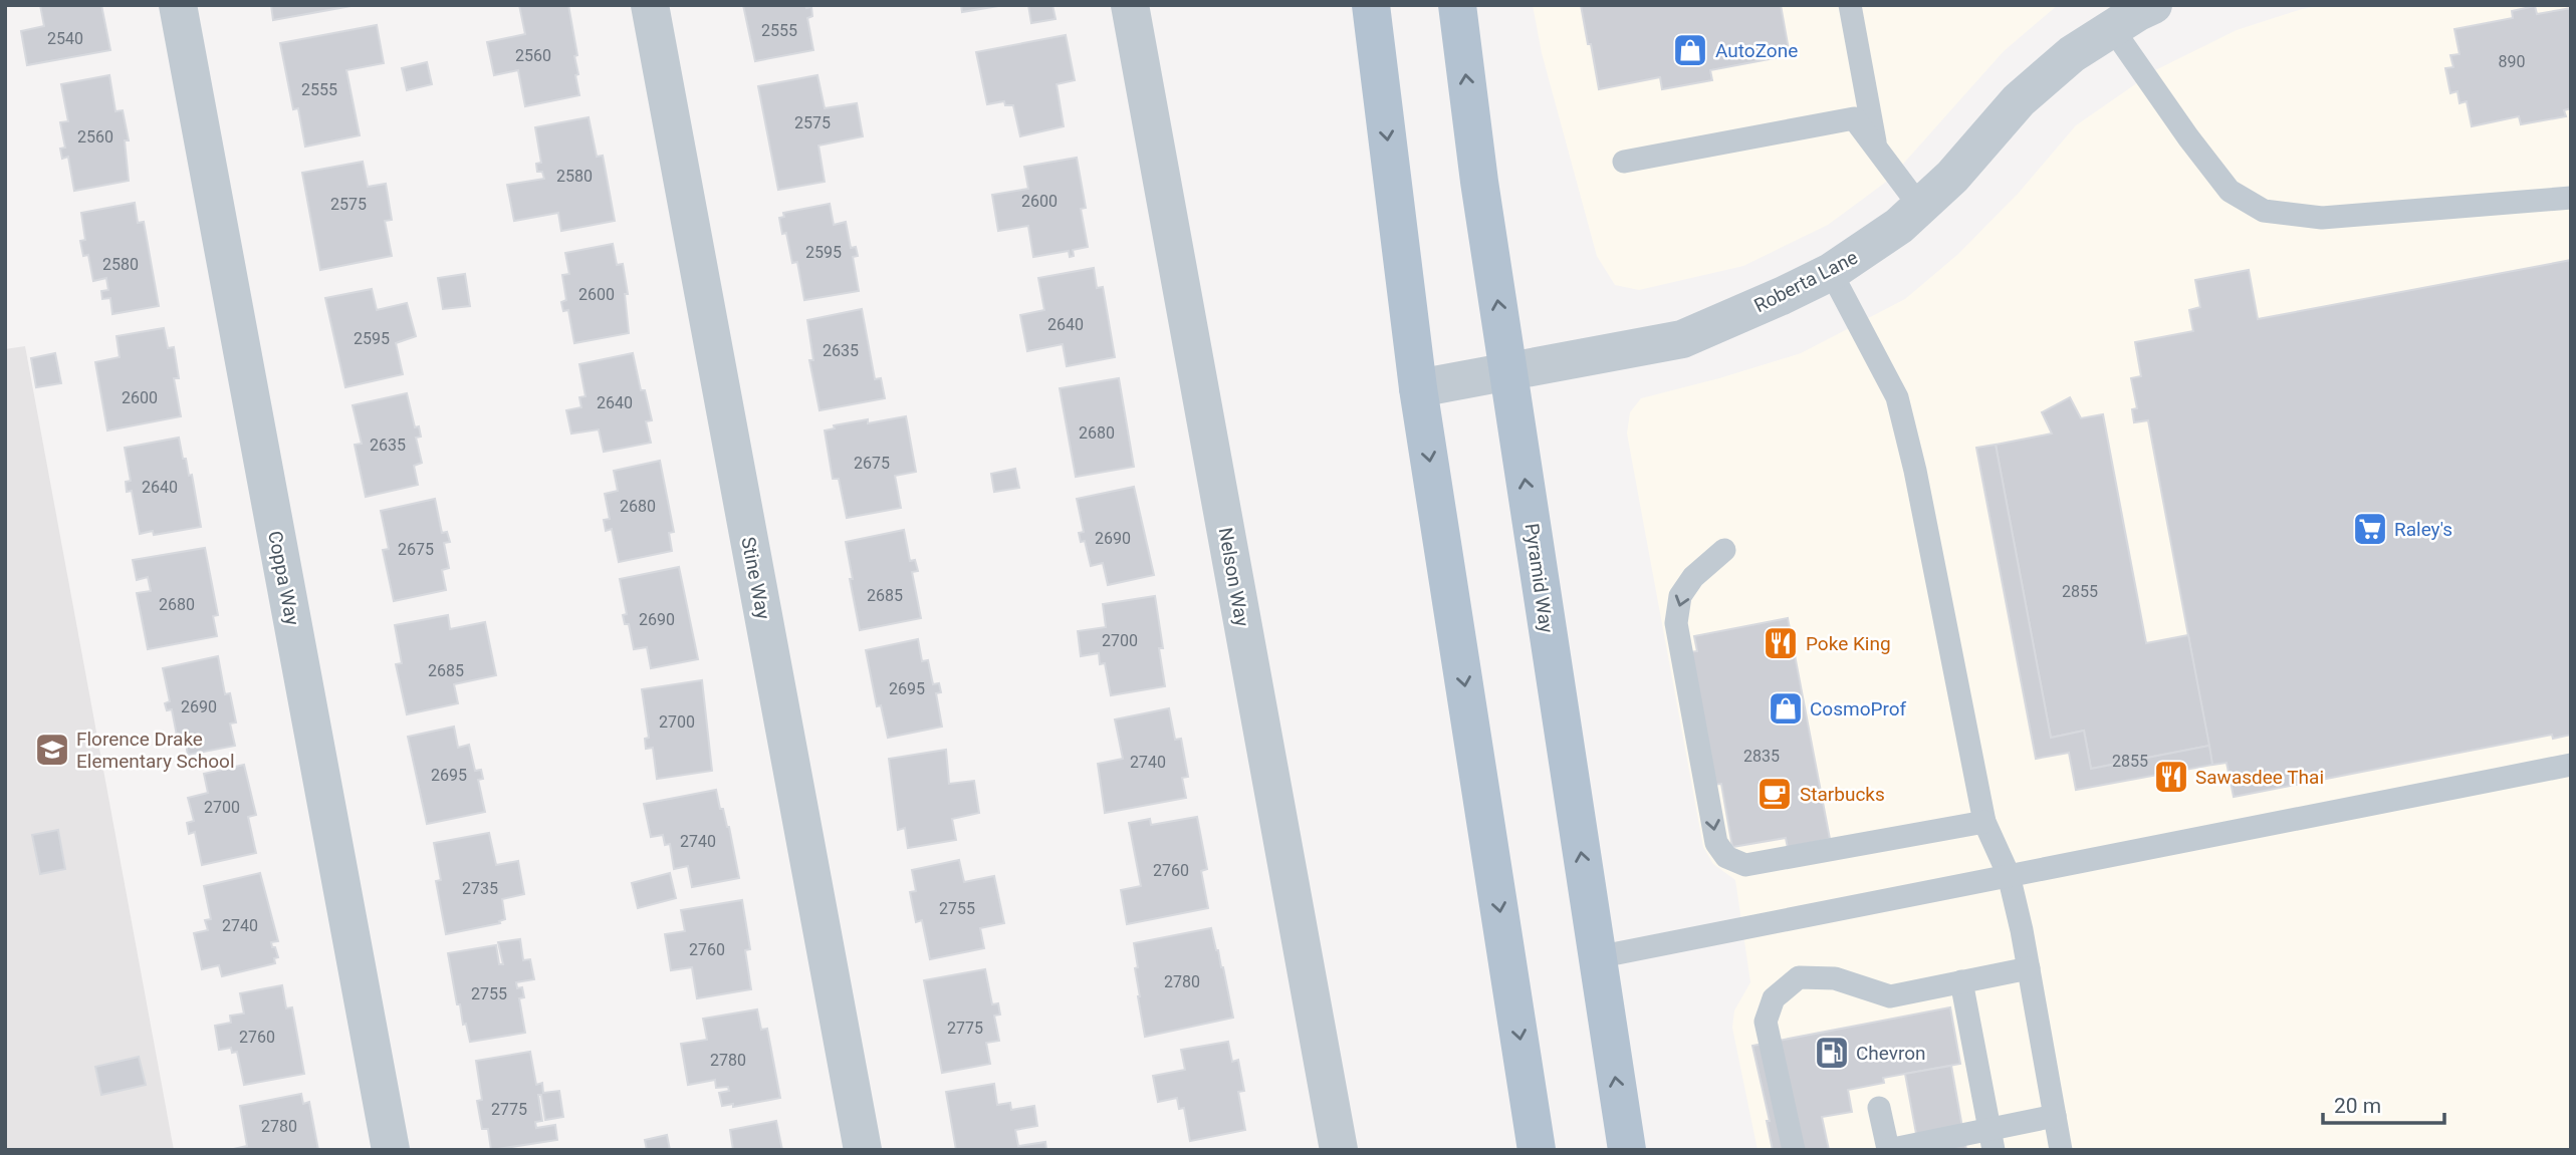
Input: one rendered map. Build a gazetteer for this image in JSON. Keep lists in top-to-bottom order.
{
  "streets": {
    "main road": ["Pyramid Way"],
    "street": [
      "Roberta Lane",
      "Nelson Way",
      "Coppa Way",
      "Stine Way"
    ]
  },
  "crossings": [
    ["Roberta Lane", "Pyramid Way"]
  ],
  "places": {
    "shop": ["AutoZone", "CosmoProf"],
    "supermarket": ["Raley's"],
    "restaurant": ["Poke King", "Sawasdee Thai"],
    "school or university": ["Florence Drake Elementary School"],
    "cafe": ["Starbucks"],
    "fuel station": ["Chevron"]
  },
  "house_numbers": [
    "2555",
    "2540",
    "2560",
    "890",
    "2555",
    "2575",
    "2560",
    "2580",
    "2600",
    "2575",
    "2595",
    "2580",
    "2600",
    "2640",
    "2595",
    "2635",
    "2600",
    "2640",
    "2680",
    "2635",
    "2675",
    "2640",
    "2680",
    "2690",
    "2675",
    "2855",
    "2685",
    "2680",
    "2690",
    "2700",
    "2685",
    "2695",
    "2690",
    "2700",
    "2835",
    "2855",
    "2740",
    "2695",
    "2700",
    "2740",
    "2760",
    "2735",
    "2755",
    "2740",
    "2760",
    "2780",
    "2755",
    "2775",
    "2760",
    "2780",
    "2775",
    "2780"
  ],
  "scale_bar": "20 m"
}
